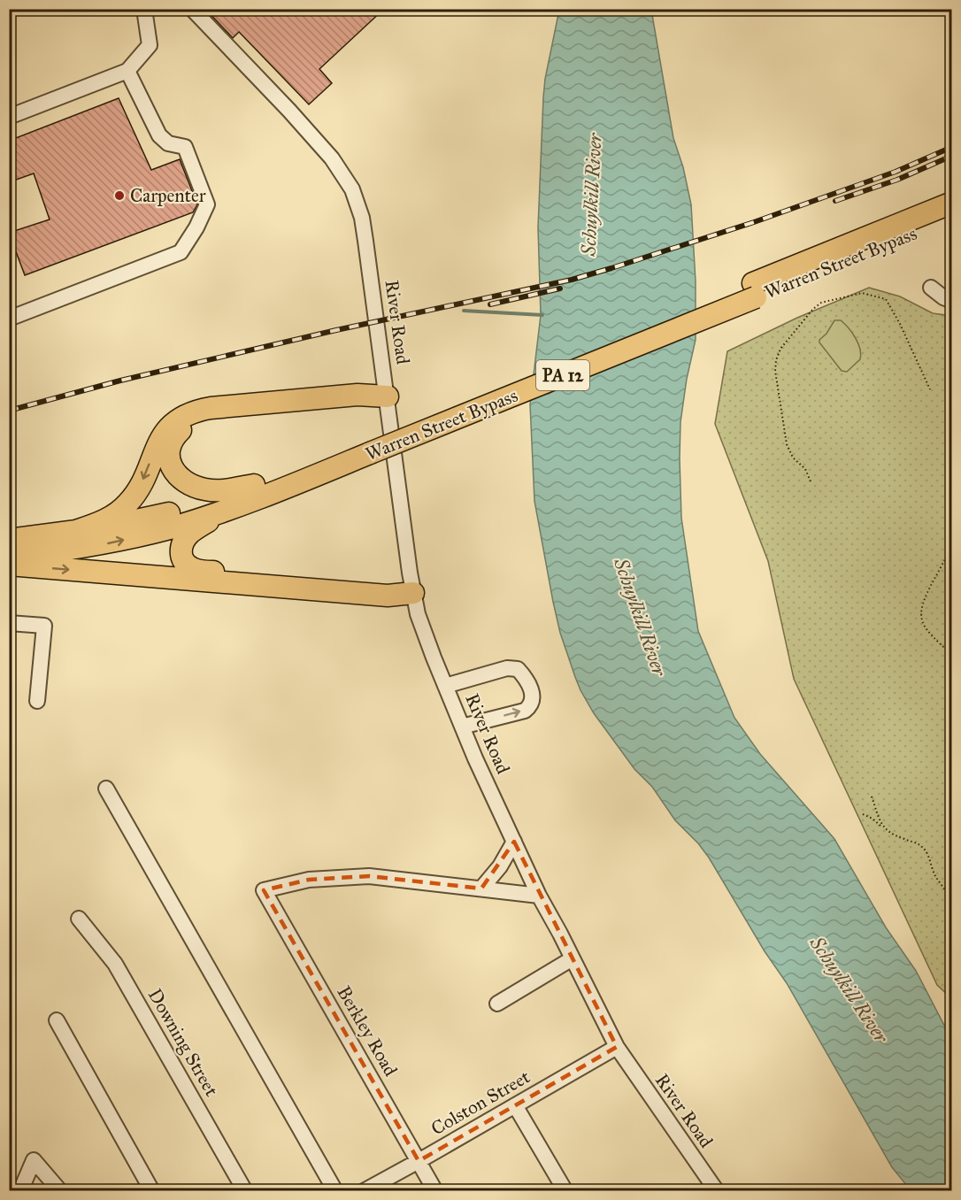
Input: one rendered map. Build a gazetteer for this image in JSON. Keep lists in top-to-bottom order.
{
  "streets": {
    "highway": ["Warren Street Bypass", "PA 12"],
    "street": [
      "River Road",
      "Berkley Road",
      "Downing Street",
      "Colston Street"
    ]
  },
  "crossings": [
    ["River Road", "Colston Street"],
    ["Berkley Road", "Colston Street"]
  ],
  "water": ["Schuylkill River"],
  "places": ["Carpenter"]
}
